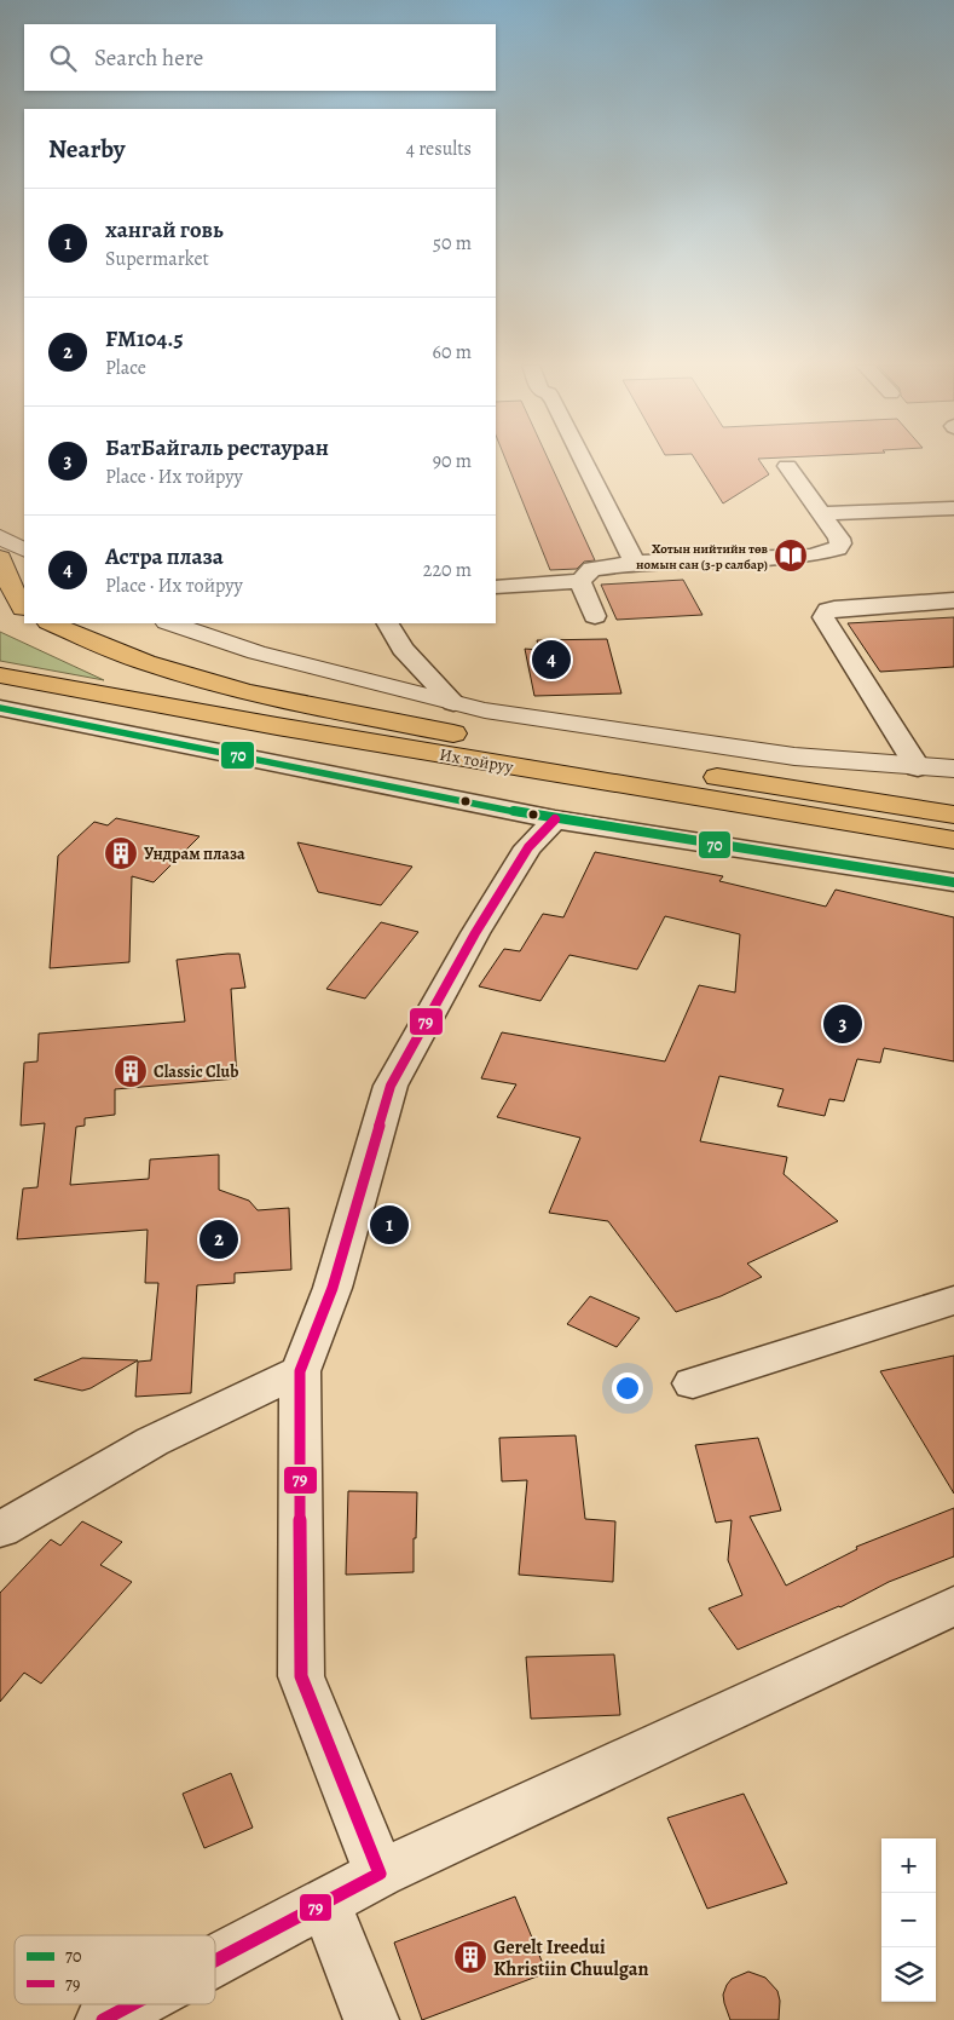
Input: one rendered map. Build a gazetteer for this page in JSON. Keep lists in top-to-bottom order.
{
  "streets": {
    "main road": ["Их тойруу"]
  },
  "places": {
    "library": ["Хотын нийтийн төв номын сан (3-р салбар)"],
    "building": ["Ундрам плаза", "Classic Club", "Gerelt Ireedui Khristiin Chuulgan"]
  },
  "lines": ["transit line 70", "transit line 79"],
  "legend": ["70", "79"],
  "page": {
    "search": "Search here",
    "heading": ["Nearby", "4 results"],
    "list": [
      {
        "mark": "1",
        "name": "хангай говь",
        "note": "Supermarket",
        "value": "50 m"
      },
      {
        "mark": "2",
        "name": "FM104.5",
        "note": "Place",
        "value": "60 m"
      },
      {
        "mark": "3",
        "name": "БатБайгаль рестауран",
        "note": "Place · Их тойруу",
        "value": "90 m"
      },
      {
        "mark": "4",
        "name": "Астра плаза",
        "note": "Place · Их тойруу",
        "value": "220 m"
      }
    ],
    "pins": [
      "4",
      "3",
      "1",
      "2"
    ],
    "map_buttons": ["+", "−"]
  }
}
